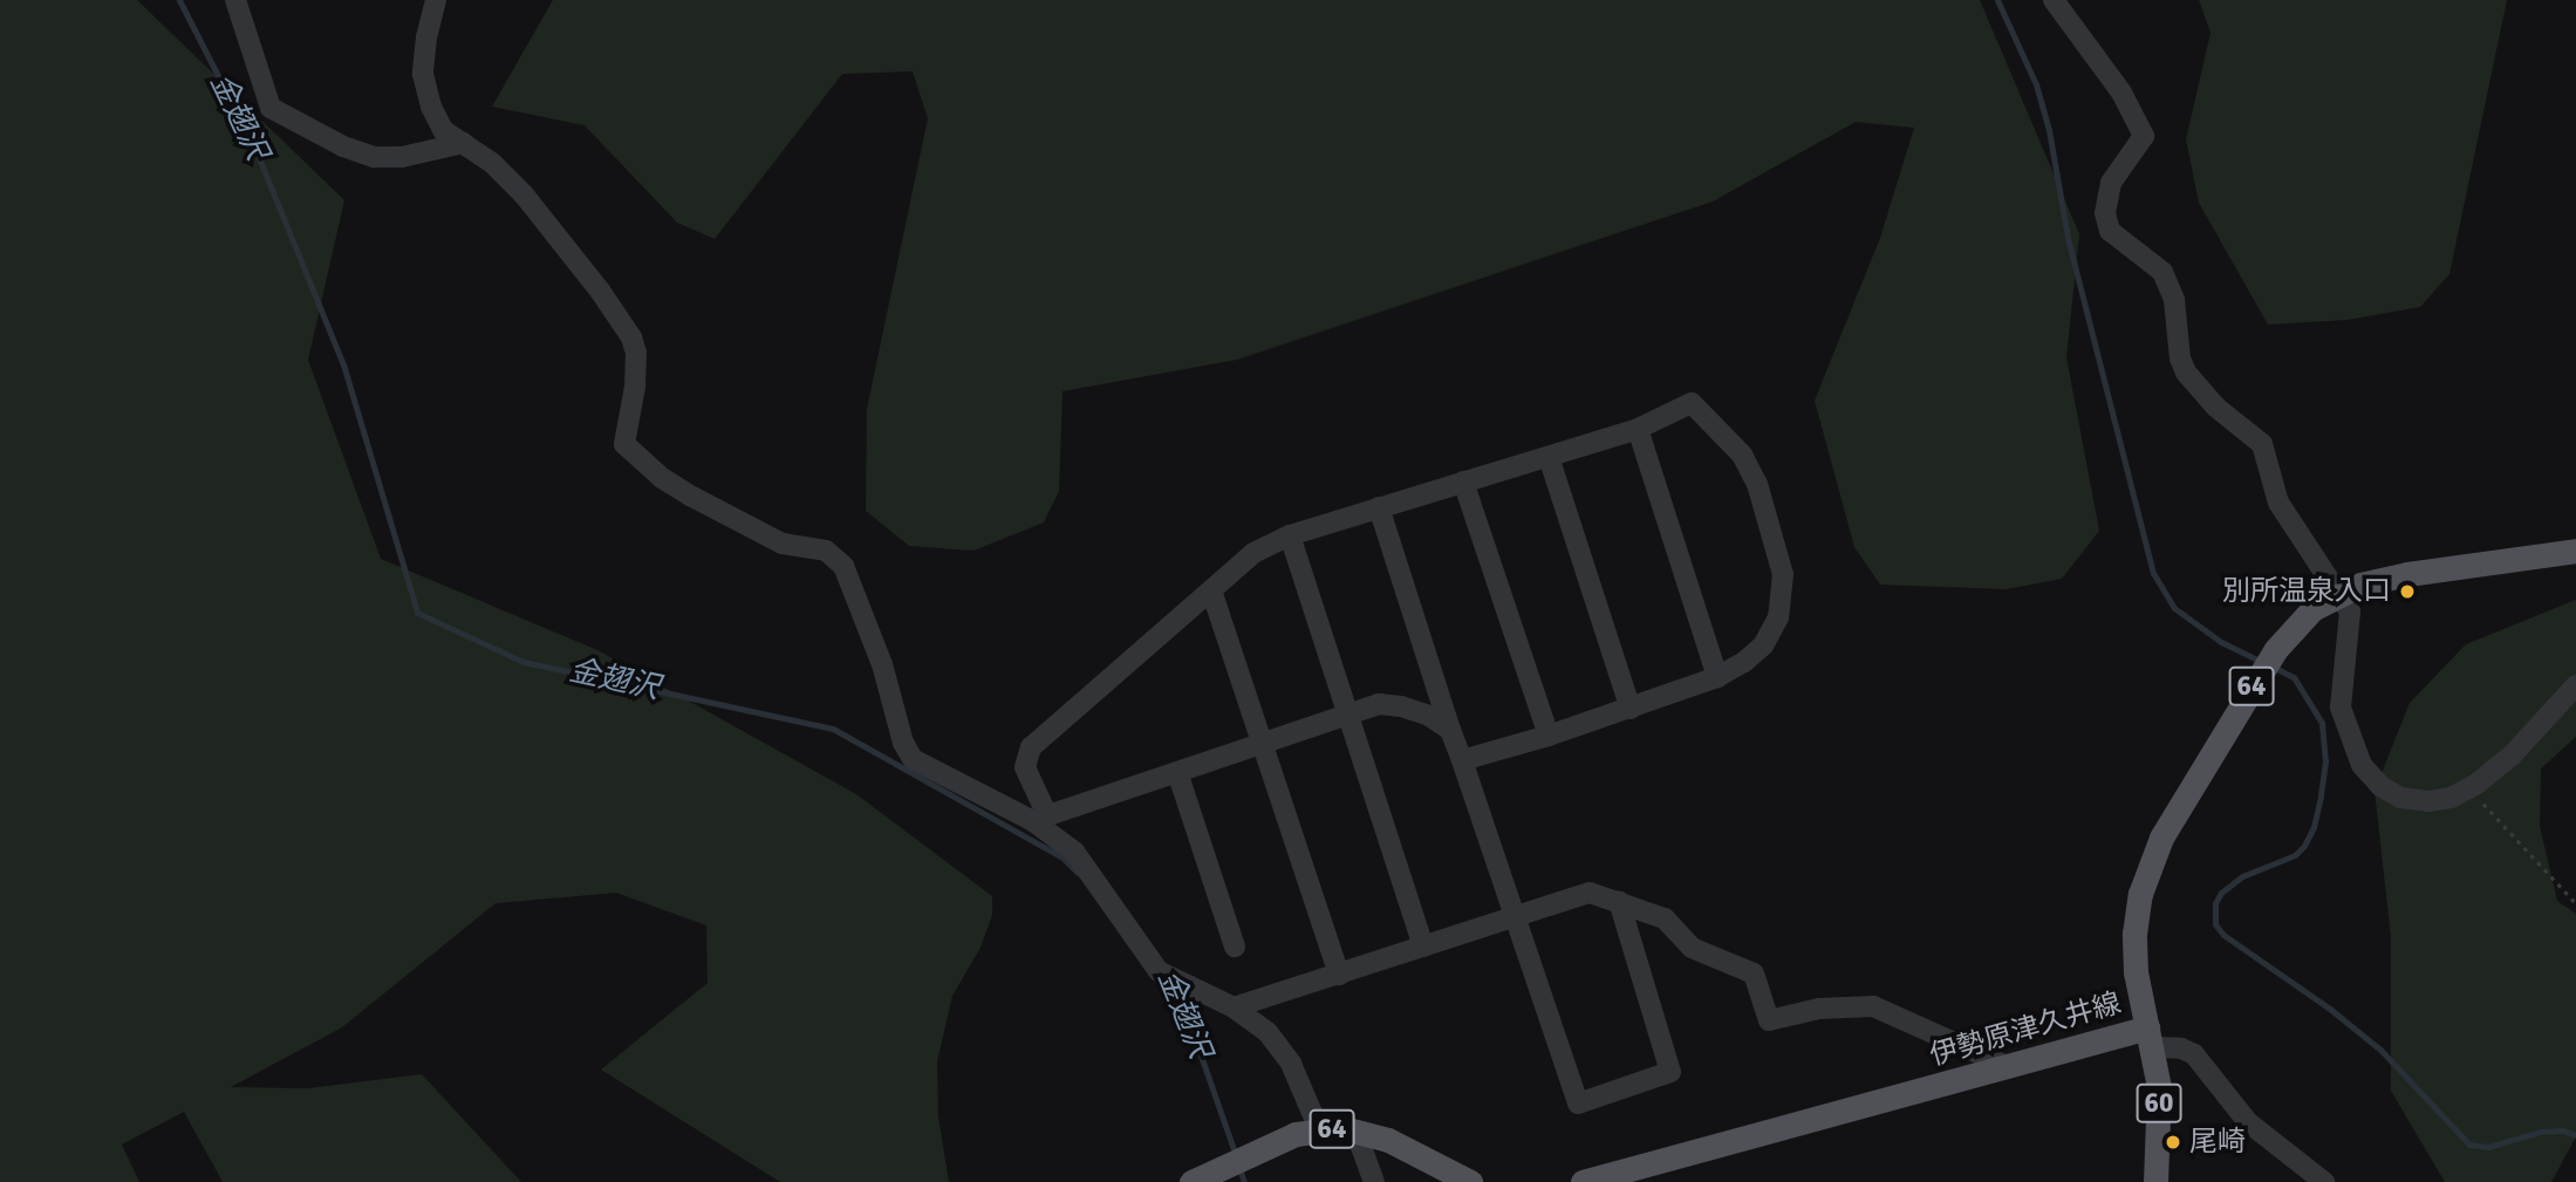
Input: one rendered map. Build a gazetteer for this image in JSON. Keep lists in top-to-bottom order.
{
  "streets": {
    "main road": ["64", "伊勢原津久井線", "60"]
  },
  "crossings": [
    ["伊勢原津久井線", "60"]
  ],
  "water": ["金翅沢"],
  "places": ["別所温泉入口", "尾崎"]
}
